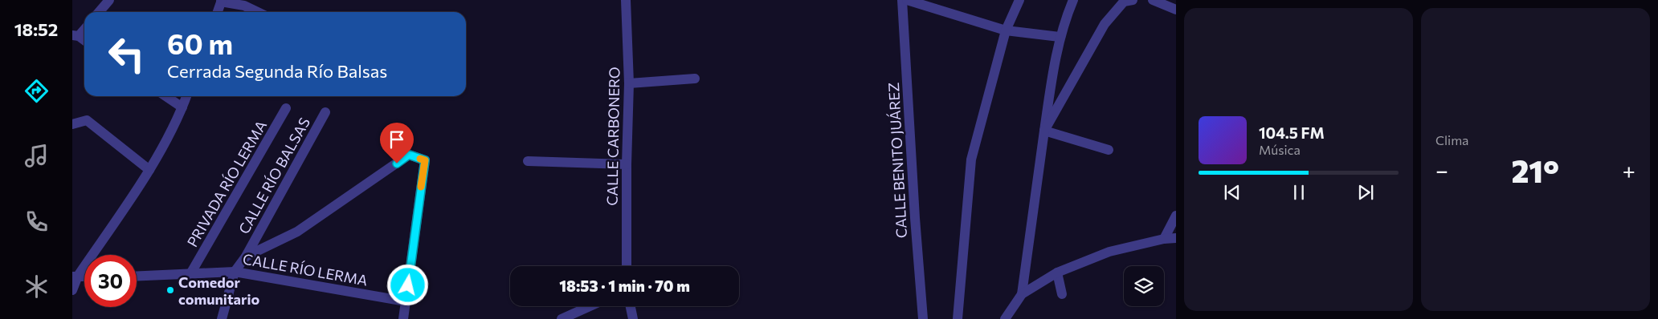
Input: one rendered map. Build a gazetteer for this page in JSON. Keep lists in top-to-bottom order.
{
  "streets": {
    "street": [
      "CALLE CARBONERO",
      "CALLE BENITO JUÁREZ",
      "CALLE RÍO BALSAS",
      "PRIVADA RÍO LERMA",
      "CALLE RÍO LERMA"
    ]
  },
  "crossings": [
    ["CALLE RÍO BALSAS", "CALLE RÍO LERMA"],
    ["PRIVADA RÍO LERMA", "CALLE RÍO LERMA"]
  ],
  "places": ["Comedor comunitario"],
  "page": {
    "tabs": "18:52",
    "tile": "Clima",
    "turn": ["60 m", "Cerrada Segunda Río Balsas"],
    "song": ["104.5 FM", "Música"],
    "heat": ["−", "21°", "+"],
    "limit": "30",
    "trip": "18:53 · 1 min · 70 m"
  }
}
